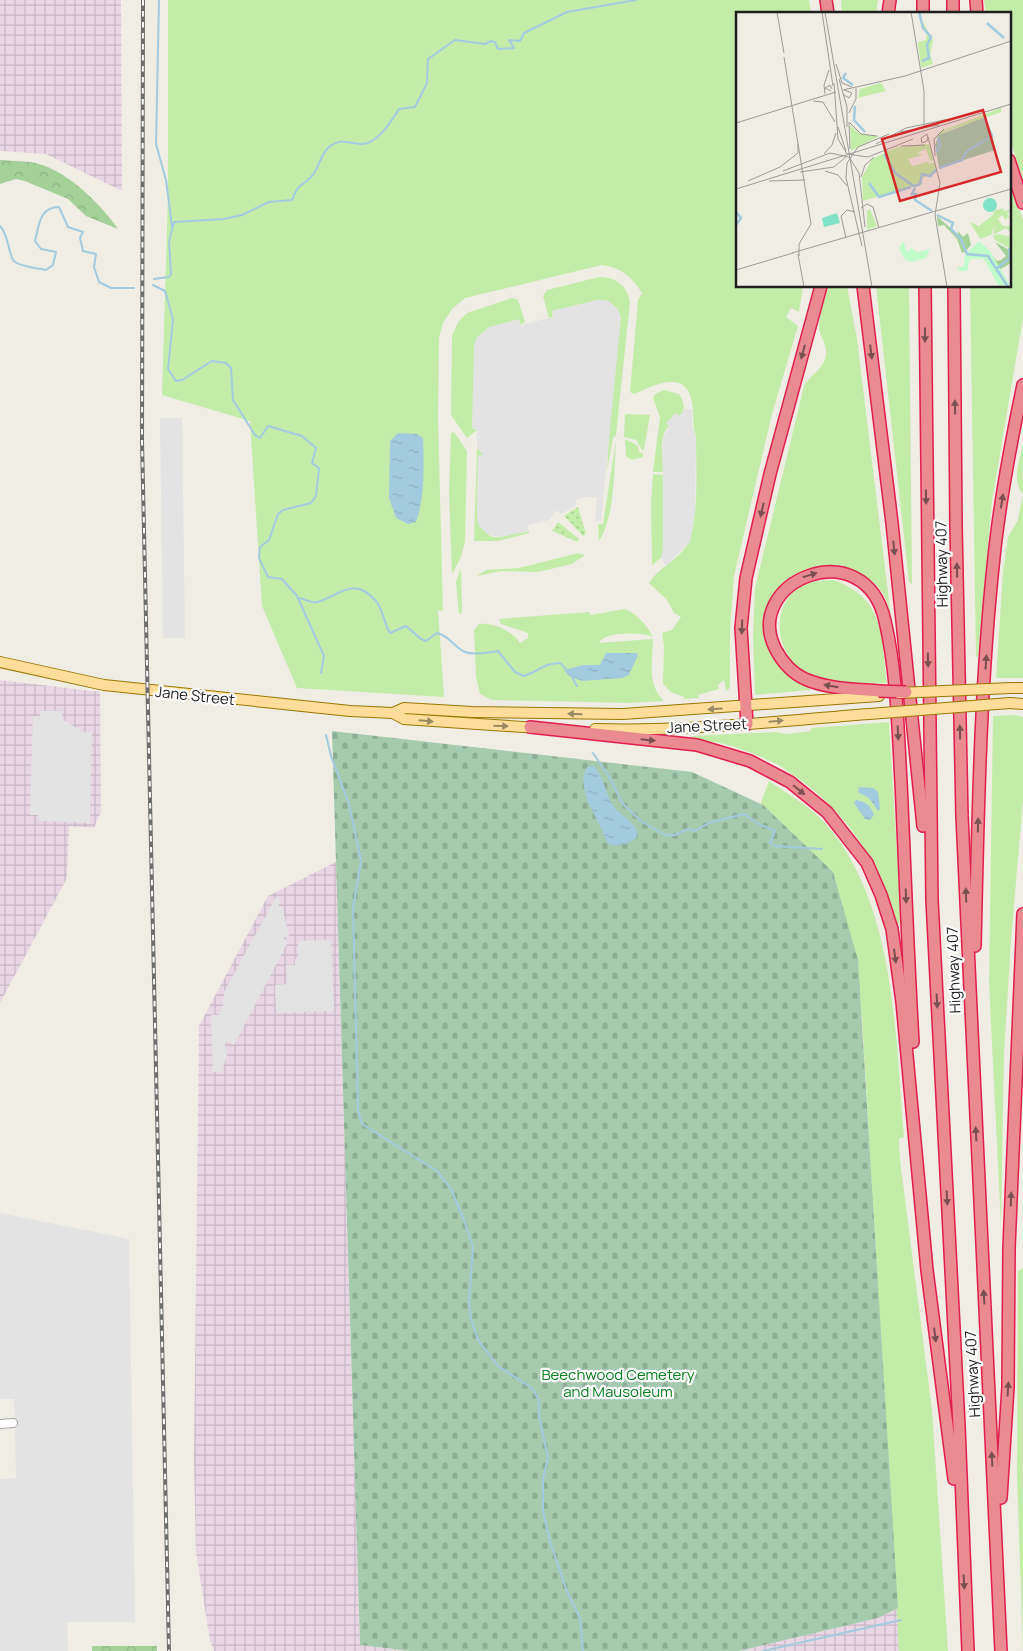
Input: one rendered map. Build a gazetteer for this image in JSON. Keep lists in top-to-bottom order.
{
  "streets": {
    "highway": ["Highway 407"],
    "main road": ["Jane Street"]
  },
  "parks": ["Beechwood Cemetery and Mausoleum"]
}
